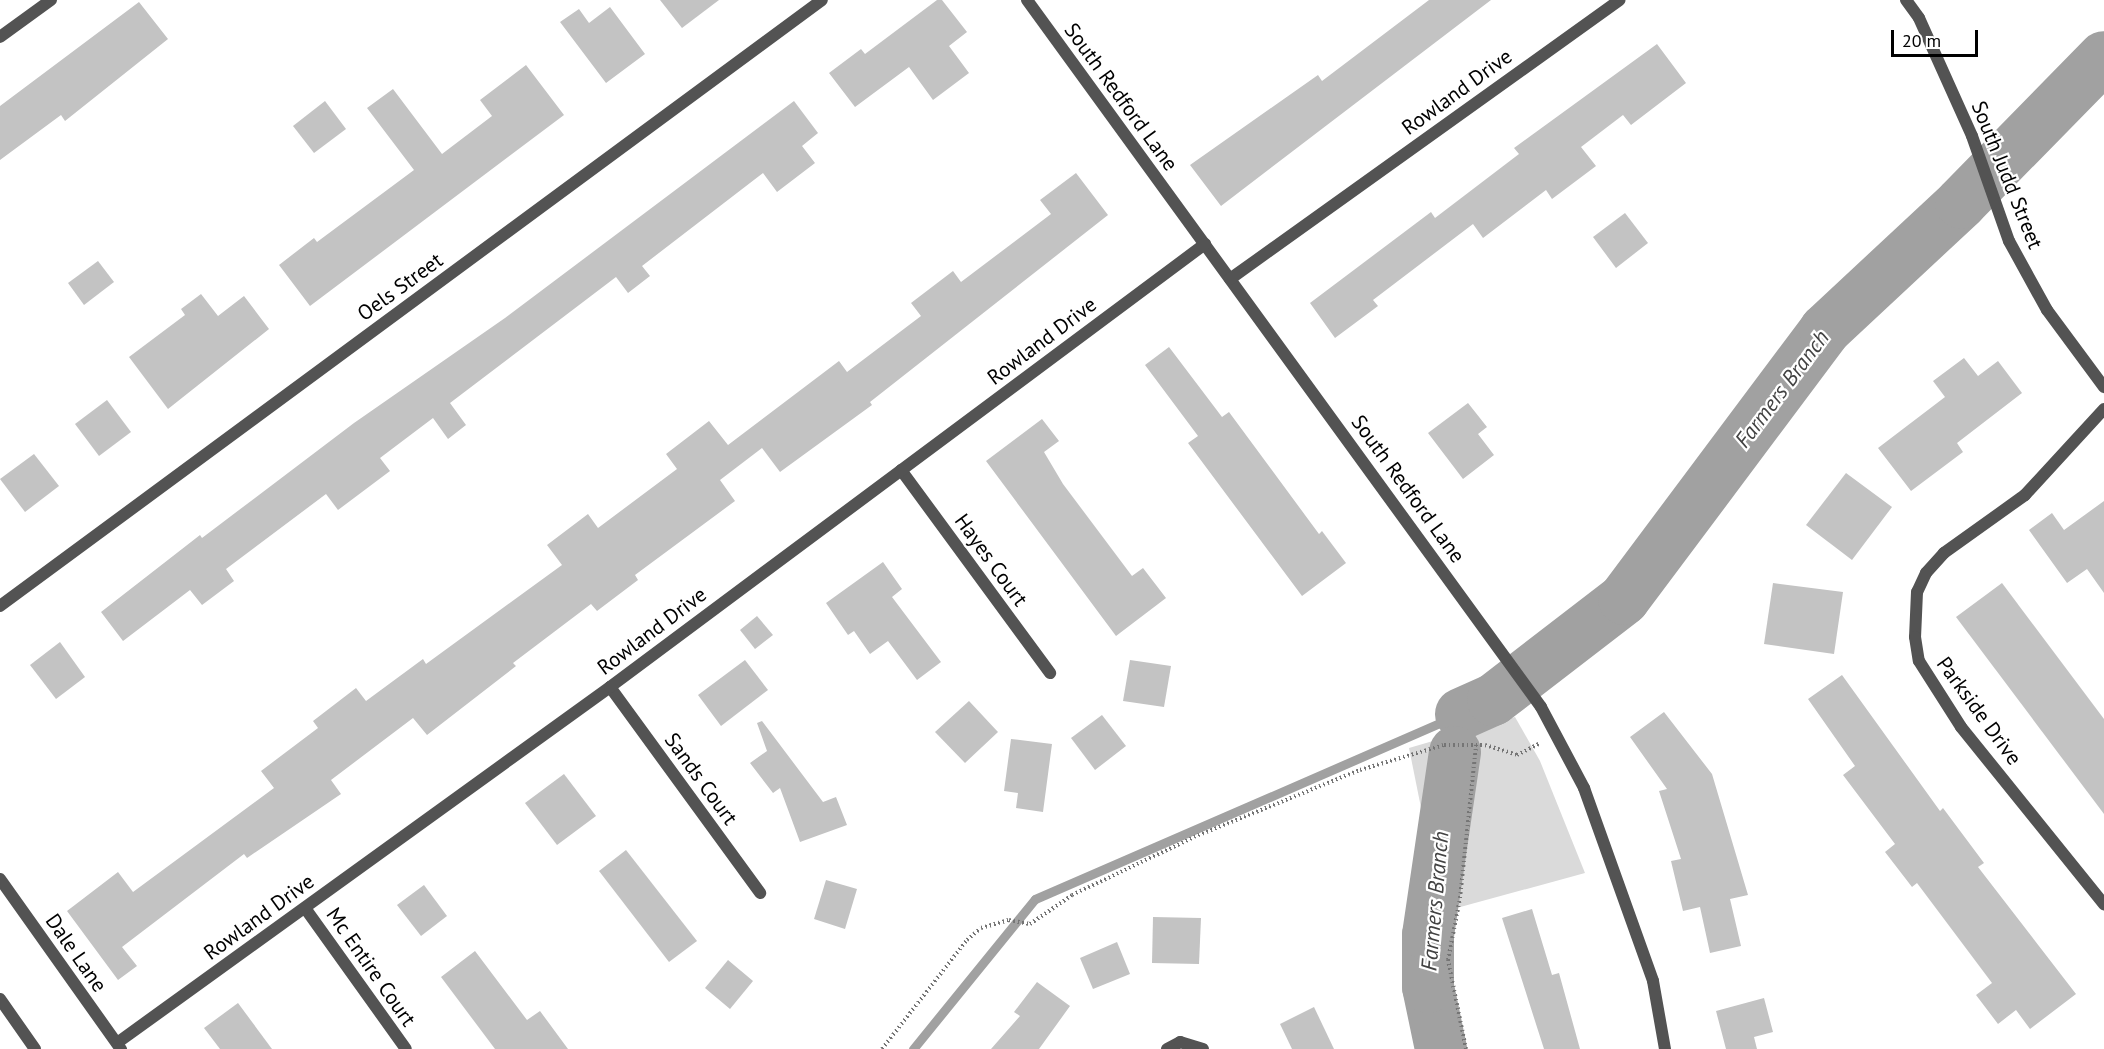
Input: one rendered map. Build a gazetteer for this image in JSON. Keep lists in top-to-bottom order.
{
  "streets": {
    "street": [
      "Rowland Drive",
      "South Redford Lane",
      "South Judd Street",
      "Oels Street",
      "Hayes Court",
      "Parkside Drive",
      "Sands Court",
      "Dale Lane",
      "Mc Entire Court"
    ]
  },
  "crossings": [
    ["Rowland Drive", "South Redford Lane"],
    ["Rowland Drive", "Hayes Court"],
    ["Rowland Drive", "Sands Court"],
    ["Rowland Drive", "Dale Lane"],
    ["Rowland Drive", "Mc Entire Court"]
  ],
  "water": ["Farmers Branch"],
  "scale_bar": "20 m"
}
